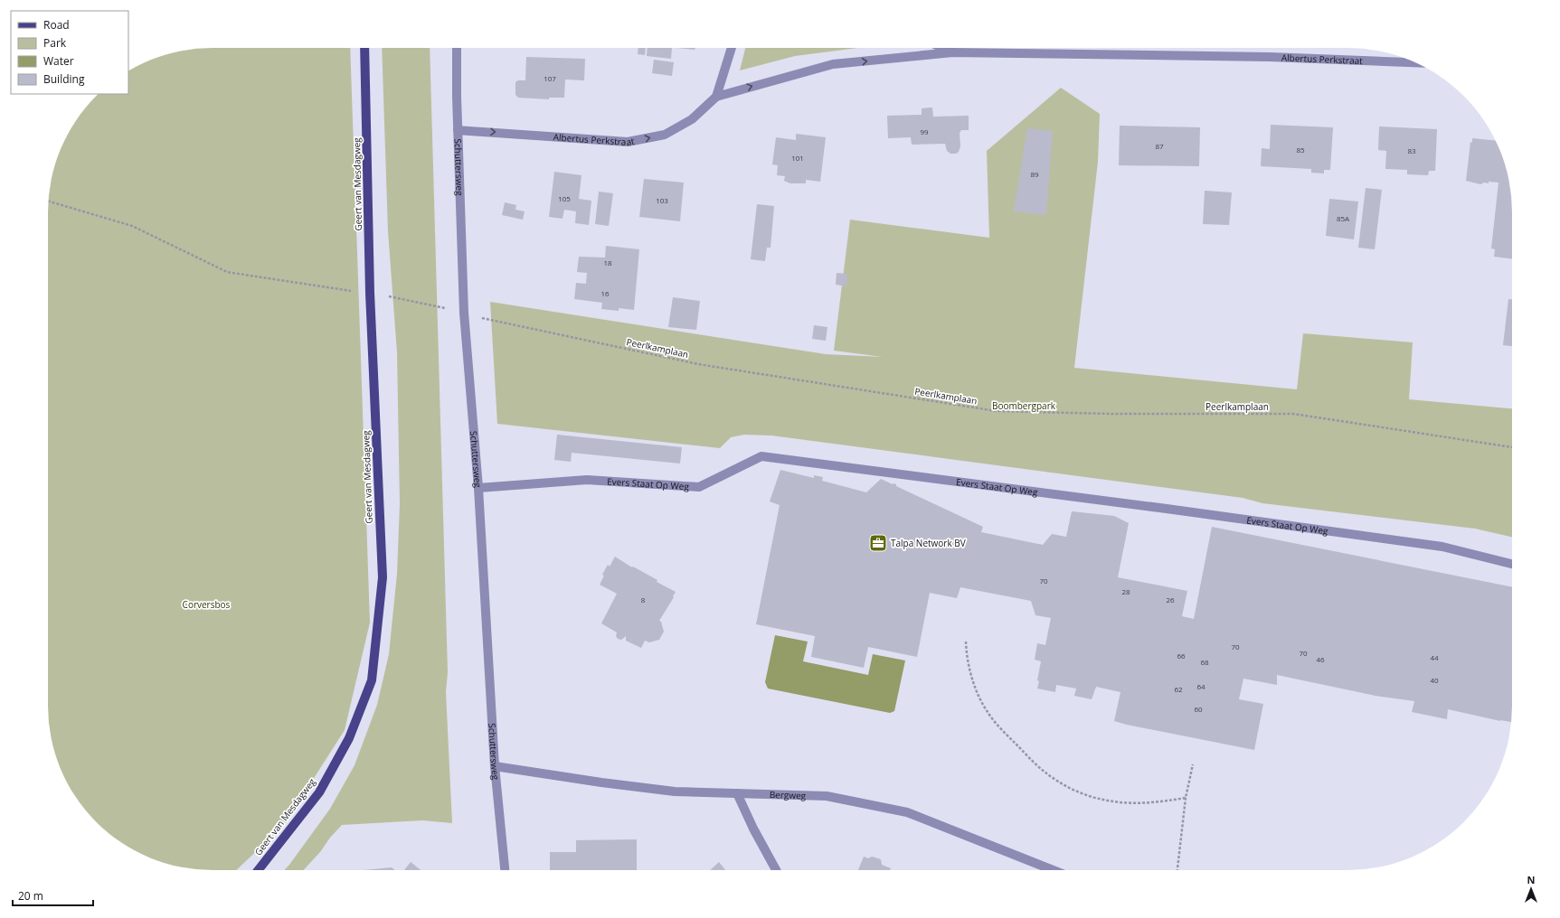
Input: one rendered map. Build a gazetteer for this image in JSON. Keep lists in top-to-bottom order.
{
  "streets": {
    "main road": ["Geert van Mesdagweg"],
    "street": [
      "Albertus Perkstraat",
      "Schuttersweg",
      "Evers Staat Op Weg",
      "Bergweg"
    ],
    "path": ["Peerlkamplaan"]
  },
  "crossings": [
    ["Albertus Perkstraat", "Schuttersweg"],
    ["Schuttersweg", "Peerlkamplaan"],
    ["Schuttersweg", "Evers Staat Op Weg"],
    ["Schuttersweg", "Bergweg"],
    ["Geert van Mesdagweg", "Peerlkamplaan"]
  ],
  "one_way": ["Albertus Perkstraat"],
  "parks": ["Boombergpark", "Corversbos"],
  "places": {
    "office": ["Talpa Network BV"]
  },
  "house_numbers": [
    "107",
    "99",
    "87",
    "85",
    "83",
    "101",
    "89",
    "105",
    "103",
    "85A",
    "18",
    "16",
    "70",
    "28",
    "8",
    "26",
    "70",
    "70",
    "66",
    "44",
    "46",
    "68",
    "40",
    "64",
    "62",
    "60"
  ],
  "legend": [
    "Road",
    "Park",
    "Water",
    "Building"
  ],
  "scale_bar": "20 m",
  "north": "top"
}
